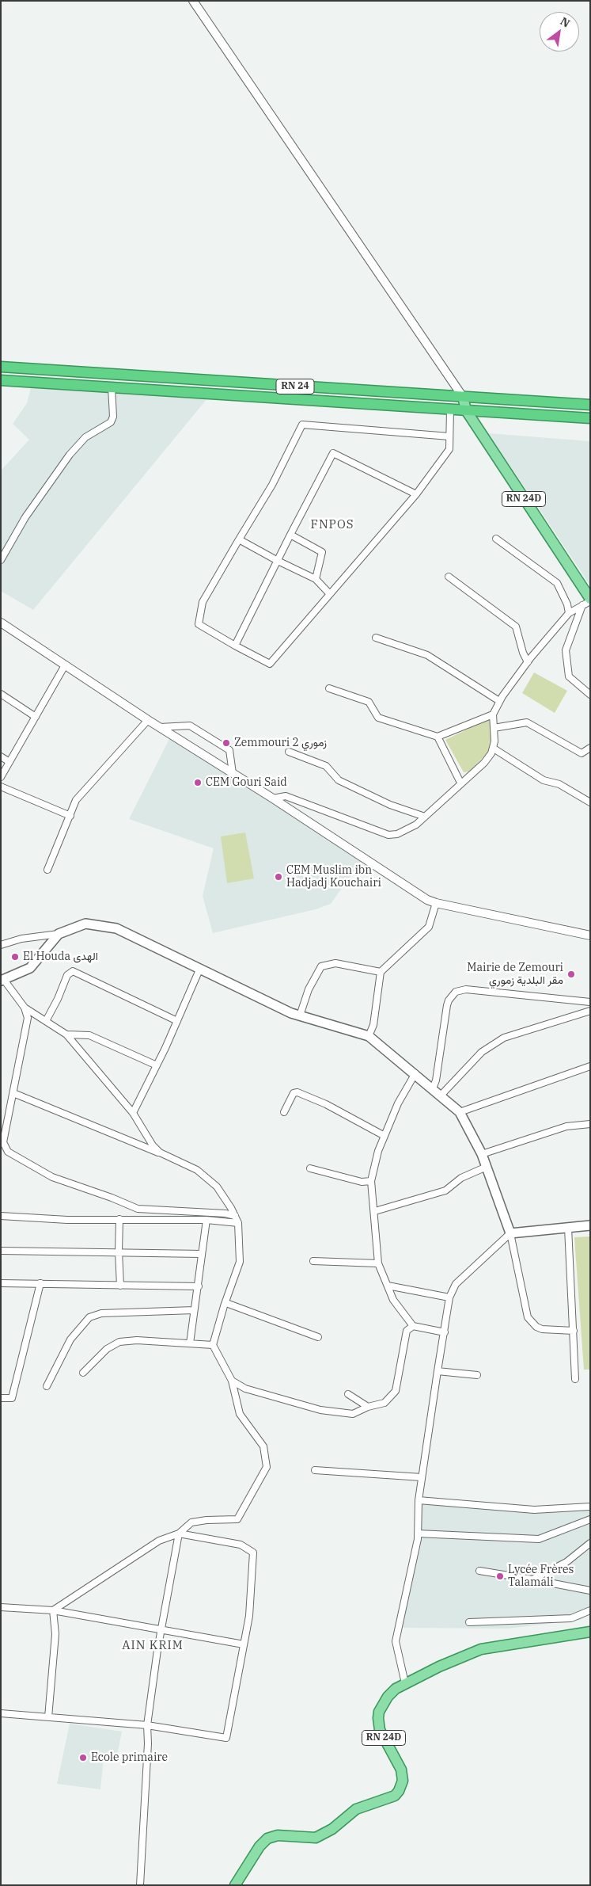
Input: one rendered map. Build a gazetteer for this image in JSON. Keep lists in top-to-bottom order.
{
  "streets": {
    "highway": ["RN 24"],
    "main road": ["RN 24D"]
  },
  "crossings": [
    ["RN 24", "RN 24D"]
  ],
  "districts": ["FNPOS", "AIN KRIM"],
  "places": [
    "Zemmouri 2 زموري",
    "CEM Gouri Said",
    "CEM Muslim ibn Hadjadj Kouchairi",
    "El Houda الهدى",
    "Mairie de Zemouri مقر البلدية زموري",
    "Lycée Frères Talamali",
    "Ecole primaire"
  ],
  "north": "top right"
}
